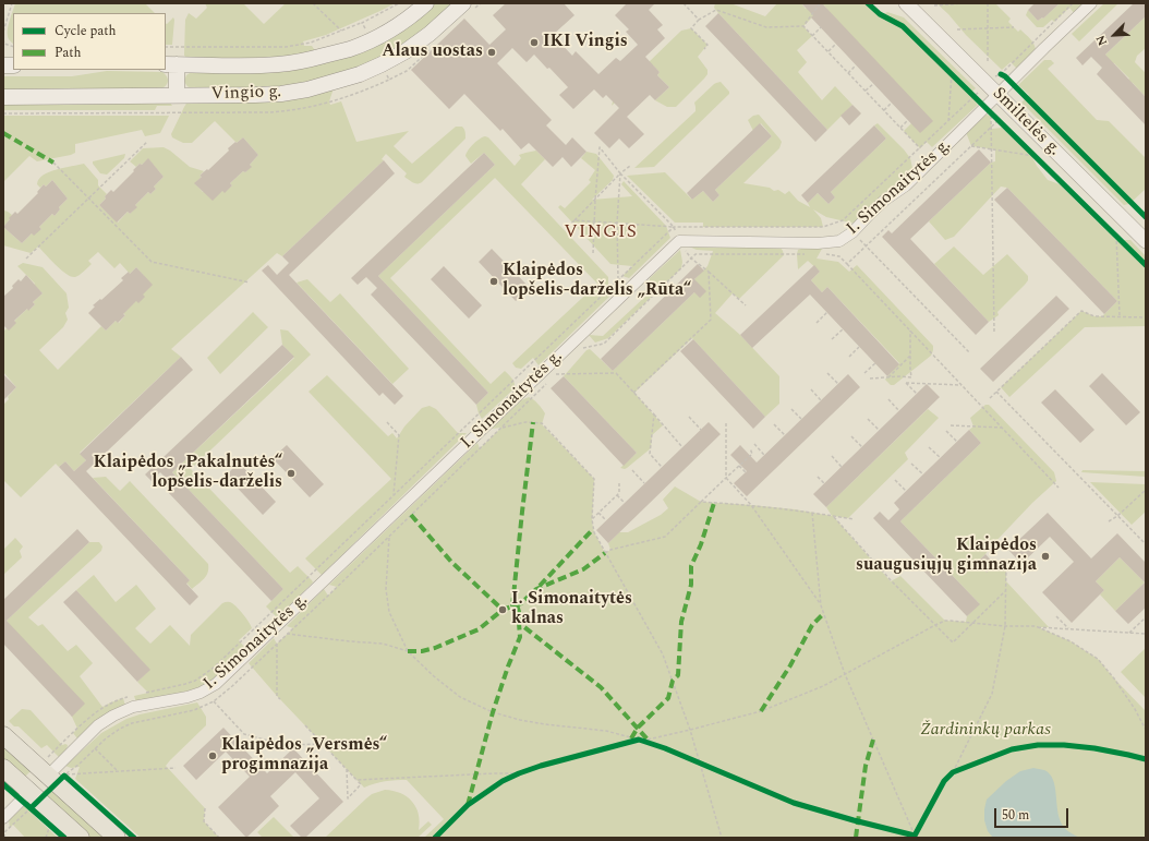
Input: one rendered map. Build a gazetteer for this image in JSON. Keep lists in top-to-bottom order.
{
  "streets": {
    "main road": ["Vingio g."],
    "street": ["Smiltelės g.", "I. Simonaitytės g."]
  },
  "crossings": [
    ["Smiltelės g.", "I. Simonaitytės g."]
  ],
  "districts": ["VINGIS"],
  "parks": ["Žardininkų parkas"],
  "places": [
    "IKI Vingis",
    "Alaus uostas",
    "Klaipėdos lopšelis-darželis „Rūta“",
    "Klaipėdos „Pakalnutės“ lopšelis-darželis",
    "Klaipėdos suaugusiųjų gimnazija",
    "I. Simonaitytės kalnas",
    "Klaipėdos „Versmės“ progimnazija"
  ],
  "legend": ["Cycle path", "Path"],
  "scale_bar": "50 m",
  "north": "bottom left"
}
